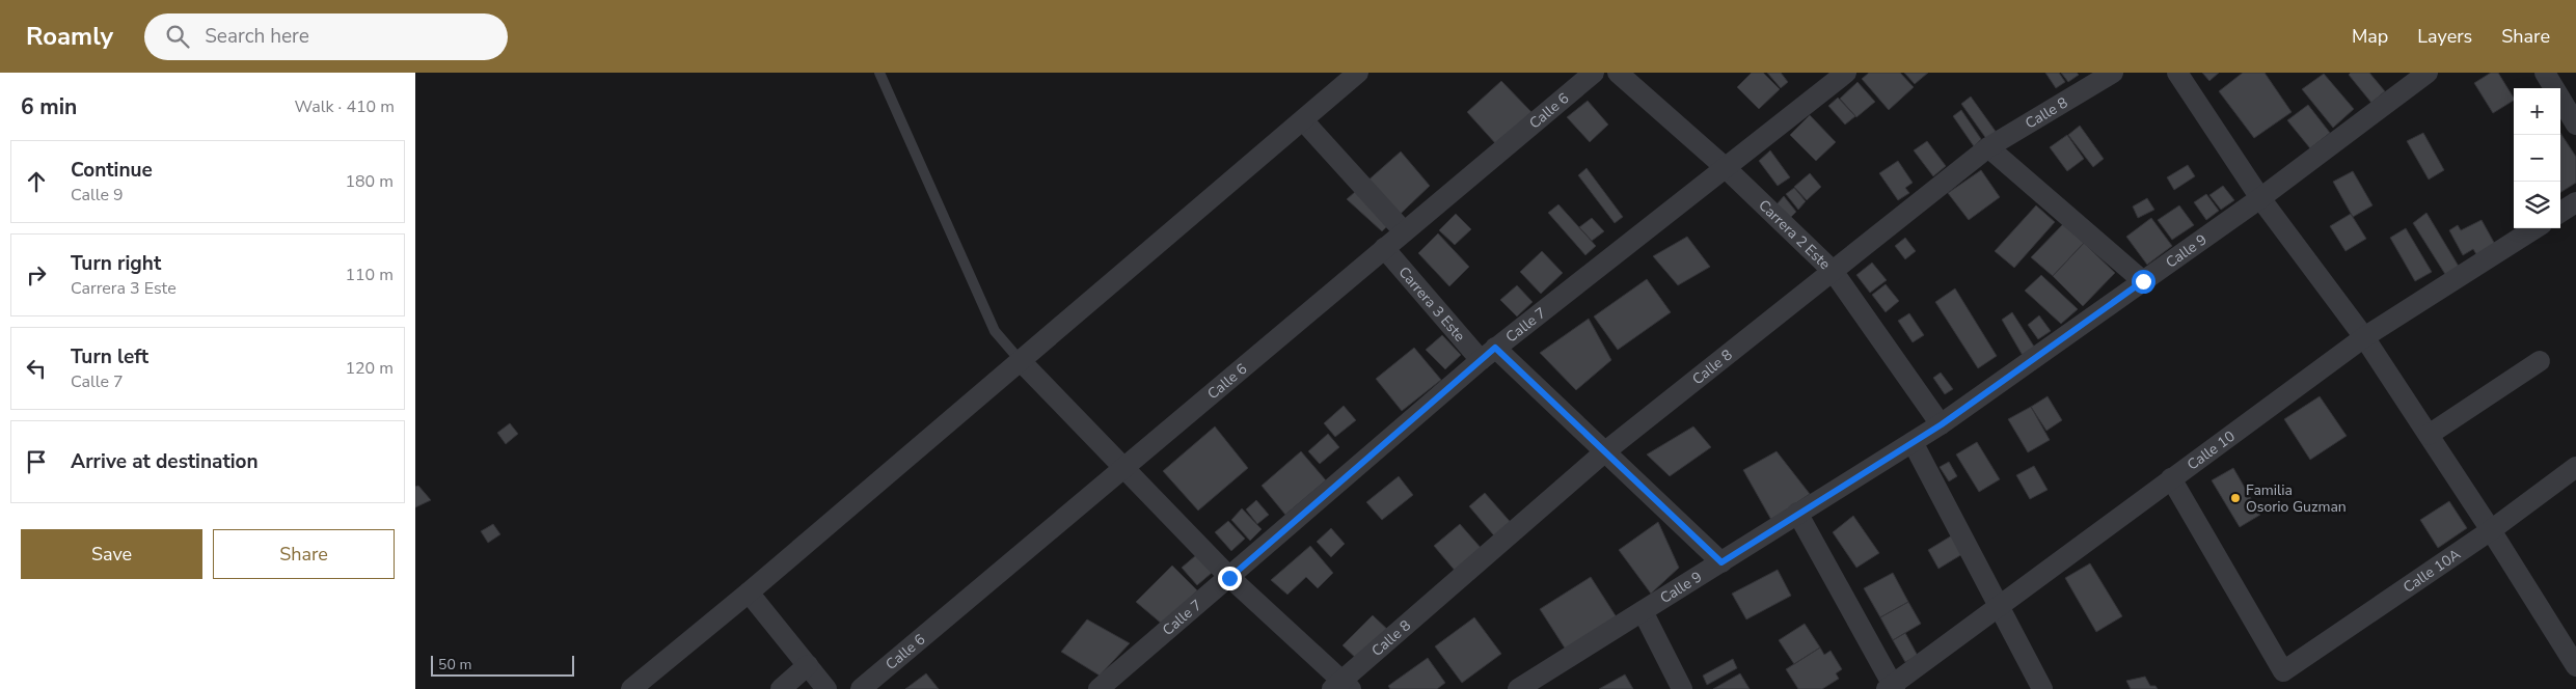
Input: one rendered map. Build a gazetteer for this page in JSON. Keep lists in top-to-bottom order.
{
  "streets": {
    "street": [
      "Calle 6",
      "Calle 8",
      "Carrera 2 Este",
      "Calle 9",
      "Carrera 3 Este",
      "Calle 7",
      "Calle 10",
      "Calle 10A"
    ]
  },
  "crossings": [
    ["Calle 6", "Carrera 3 Este"],
    ["Calle 8", "Carrera 2 Este"],
    ["Calle 8", "Carrera 3 Este"],
    ["Carrera 2 Este", "Calle 9"],
    ["Carrera 2 Este", "Calle 7"],
    ["Calle 9", "Carrera 3 Este"],
    ["Carrera 3 Este", "Calle 7"],
    ["Calle 10", "Calle 10A"]
  ],
  "places": ["Familia Osorio Guzman"],
  "scale_bar": "50 m",
  "page": {
    "header": "Roamly",
    "search": "Search here",
    "nav": ["Map", "Layers", "Share"],
    "heading": ["6 min", "Walk · 410 m"],
    "map_buttons": ["+", "−"],
    "list": [
      ["Continue", "Calle 9", "180 m"],
      ["Turn right", "Carrera 3 Este", "110 m"],
      ["Turn left", "Calle 7", "120 m"],
      "Arrive at destination"
    ],
    "buttons": ["Save", "Share"],
    "scale": "50 m"
  }
}
